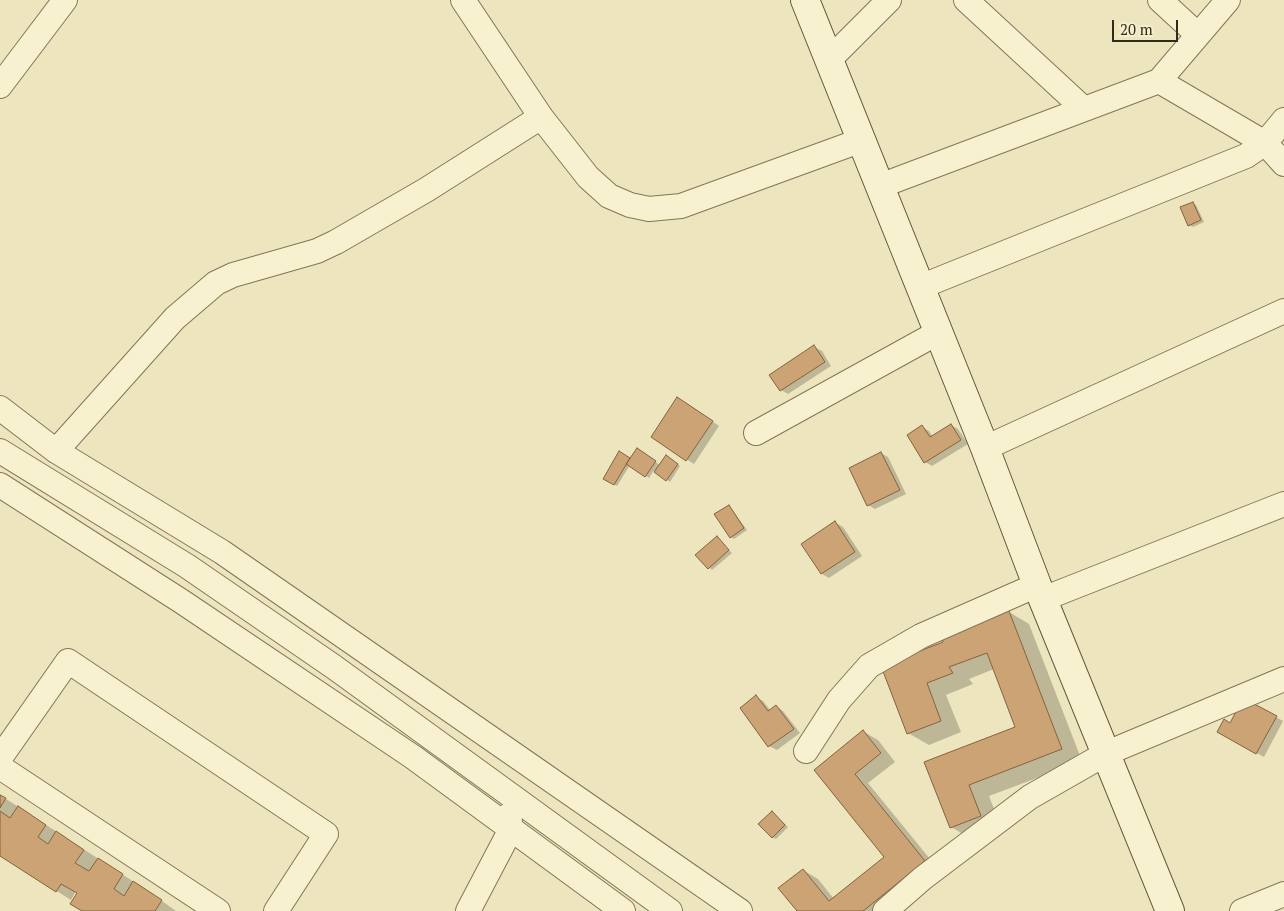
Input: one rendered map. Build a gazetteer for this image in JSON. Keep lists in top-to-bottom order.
{
  "scale_bar": "20 m"
}
